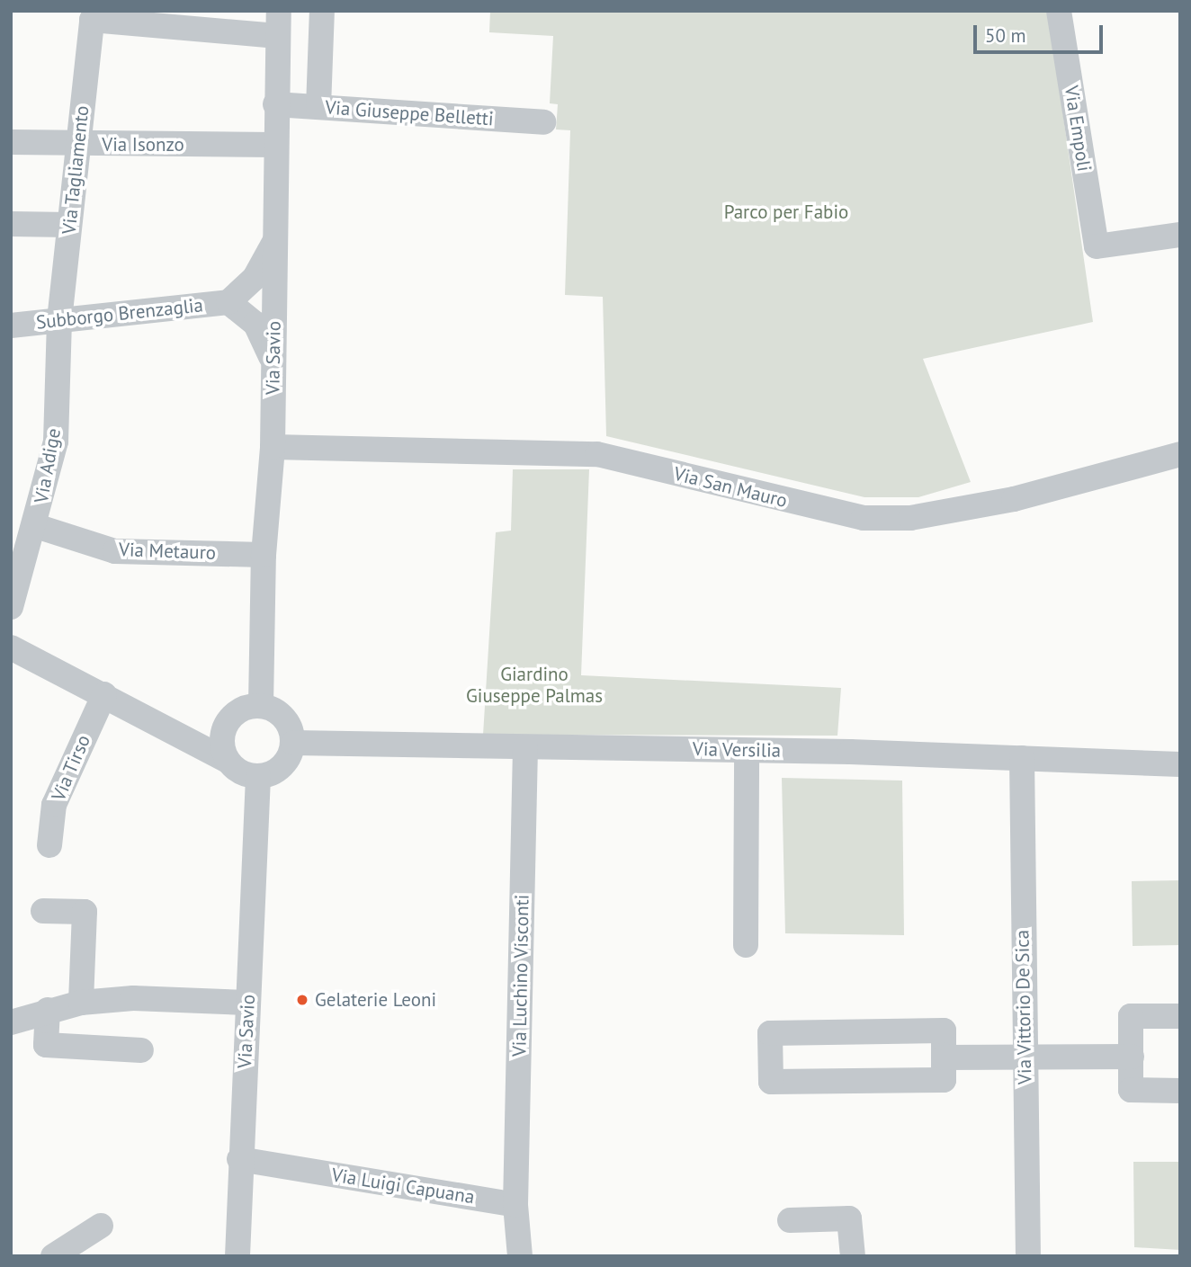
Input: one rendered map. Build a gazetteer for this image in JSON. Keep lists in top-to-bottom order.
{
  "streets": {
    "street": [
      "Via Giuseppe Belletti",
      "Via Empoli",
      "Via Isonzo",
      "Via Tagliamento",
      "Subborgo Brenzaglia",
      "Via Savio",
      "Via Adige",
      "Via San Mauro",
      "Via Metauro",
      "Via Versilia",
      "Via Tirso",
      "Via Luchino Visconti",
      "Via Vittorio De Sica",
      "Via Luigi Capuana"
    ]
  },
  "crossings": [
    ["Via Giuseppe Belletti", "Via Savio"],
    ["Via Isonzo", "Via Tagliamento"],
    ["Via Isonzo", "Via Savio"],
    ["Via Tagliamento", "Subborgo Brenzaglia"],
    ["Via Tagliamento", "Via Savio"],
    ["Via Tagliamento", "Via Adige"],
    ["Subborgo Brenzaglia", "Via Savio"],
    ["Subborgo Brenzaglia", "Via Adige"],
    ["Via Savio", "Via San Mauro"],
    ["Via Savio", "Via Metauro"],
    ["Via Savio", "Via Versilia"],
    ["Via Savio", "Via Luigi Capuana"],
    ["Via Adige", "Via Metauro"],
    ["Via Versilia", "Via Luchino Visconti"],
    ["Via Versilia", "Via Vittorio De Sica"],
    ["Via Luchino Visconti", "Via Luigi Capuana"]
  ],
  "parks": ["Parco per Fabio", "Giardino Giuseppe Palmas"],
  "places": ["Gelaterie Leoni"],
  "scale_bar": "50 m"
}
